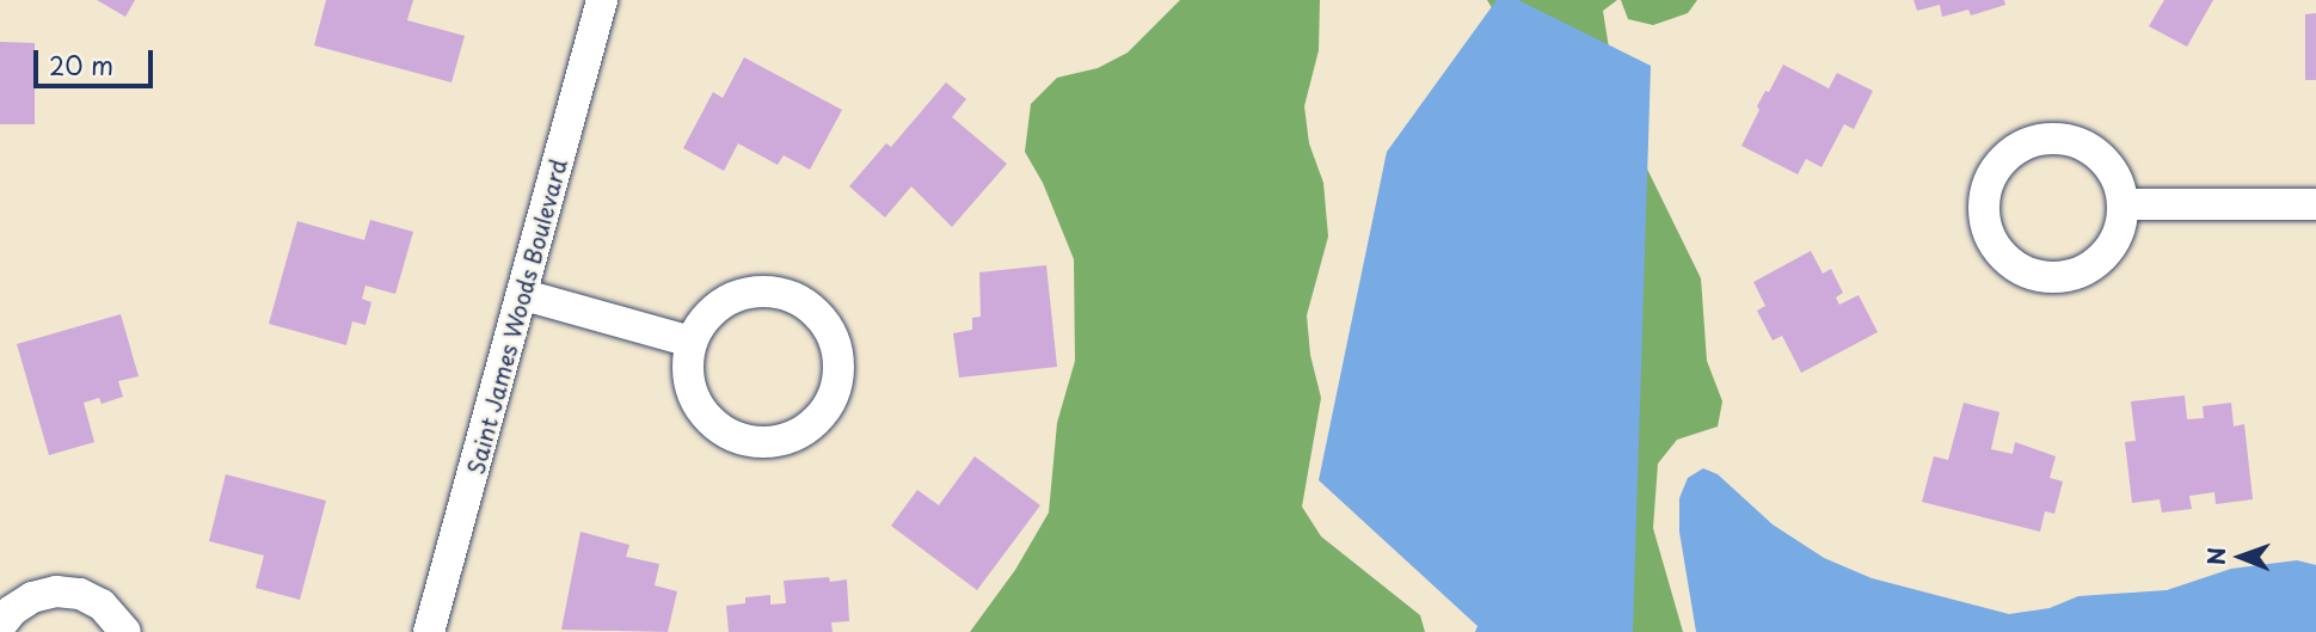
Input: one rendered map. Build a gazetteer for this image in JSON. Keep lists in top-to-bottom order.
{
  "streets": {
    "street": ["Saint James Woods Boulevard"]
  },
  "scale_bar": "20 m",
  "north": "left"
}
